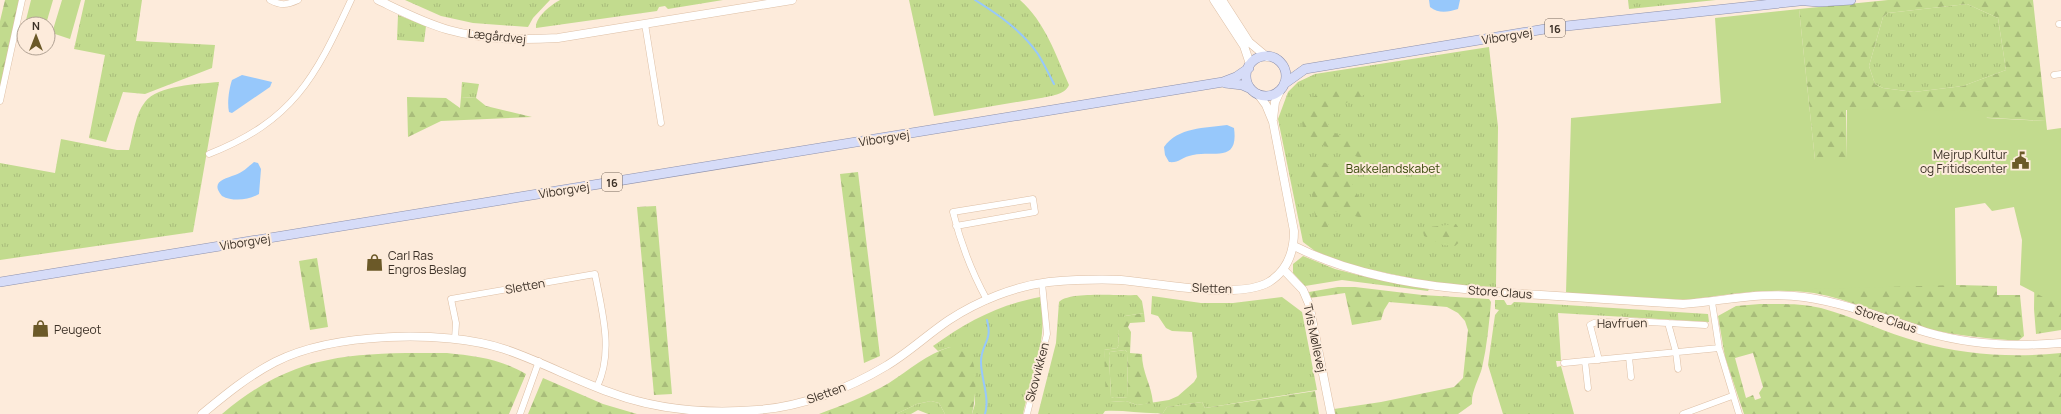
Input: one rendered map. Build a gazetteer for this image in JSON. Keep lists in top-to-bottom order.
{
  "streets": {
    "main road": ["16", "Viborgvej"],
    "street": [
      "Lægårdvej",
      "Sletten",
      "Store Claus",
      "Havfruen",
      "Tvis Møllevej",
      "Skovvikken"
    ]
  },
  "crossings": [
    ["16", "Viborgvej"],
    ["16", "Sletten"],
    ["Viborgvej", "Sletten"],
    ["Sletten", "Store Claus"],
    ["Sletten", "Tvis Møllevej"],
    ["Sletten", "Skovvikken"]
  ],
  "parks": ["Bakkelandskabet"],
  "places": {
    "public building": ["Mejrup Kultur og Fritidscenter"],
    "shop": ["Carl Ras Engros Beslag", "Peugeot"]
  },
  "north": "top"
}
